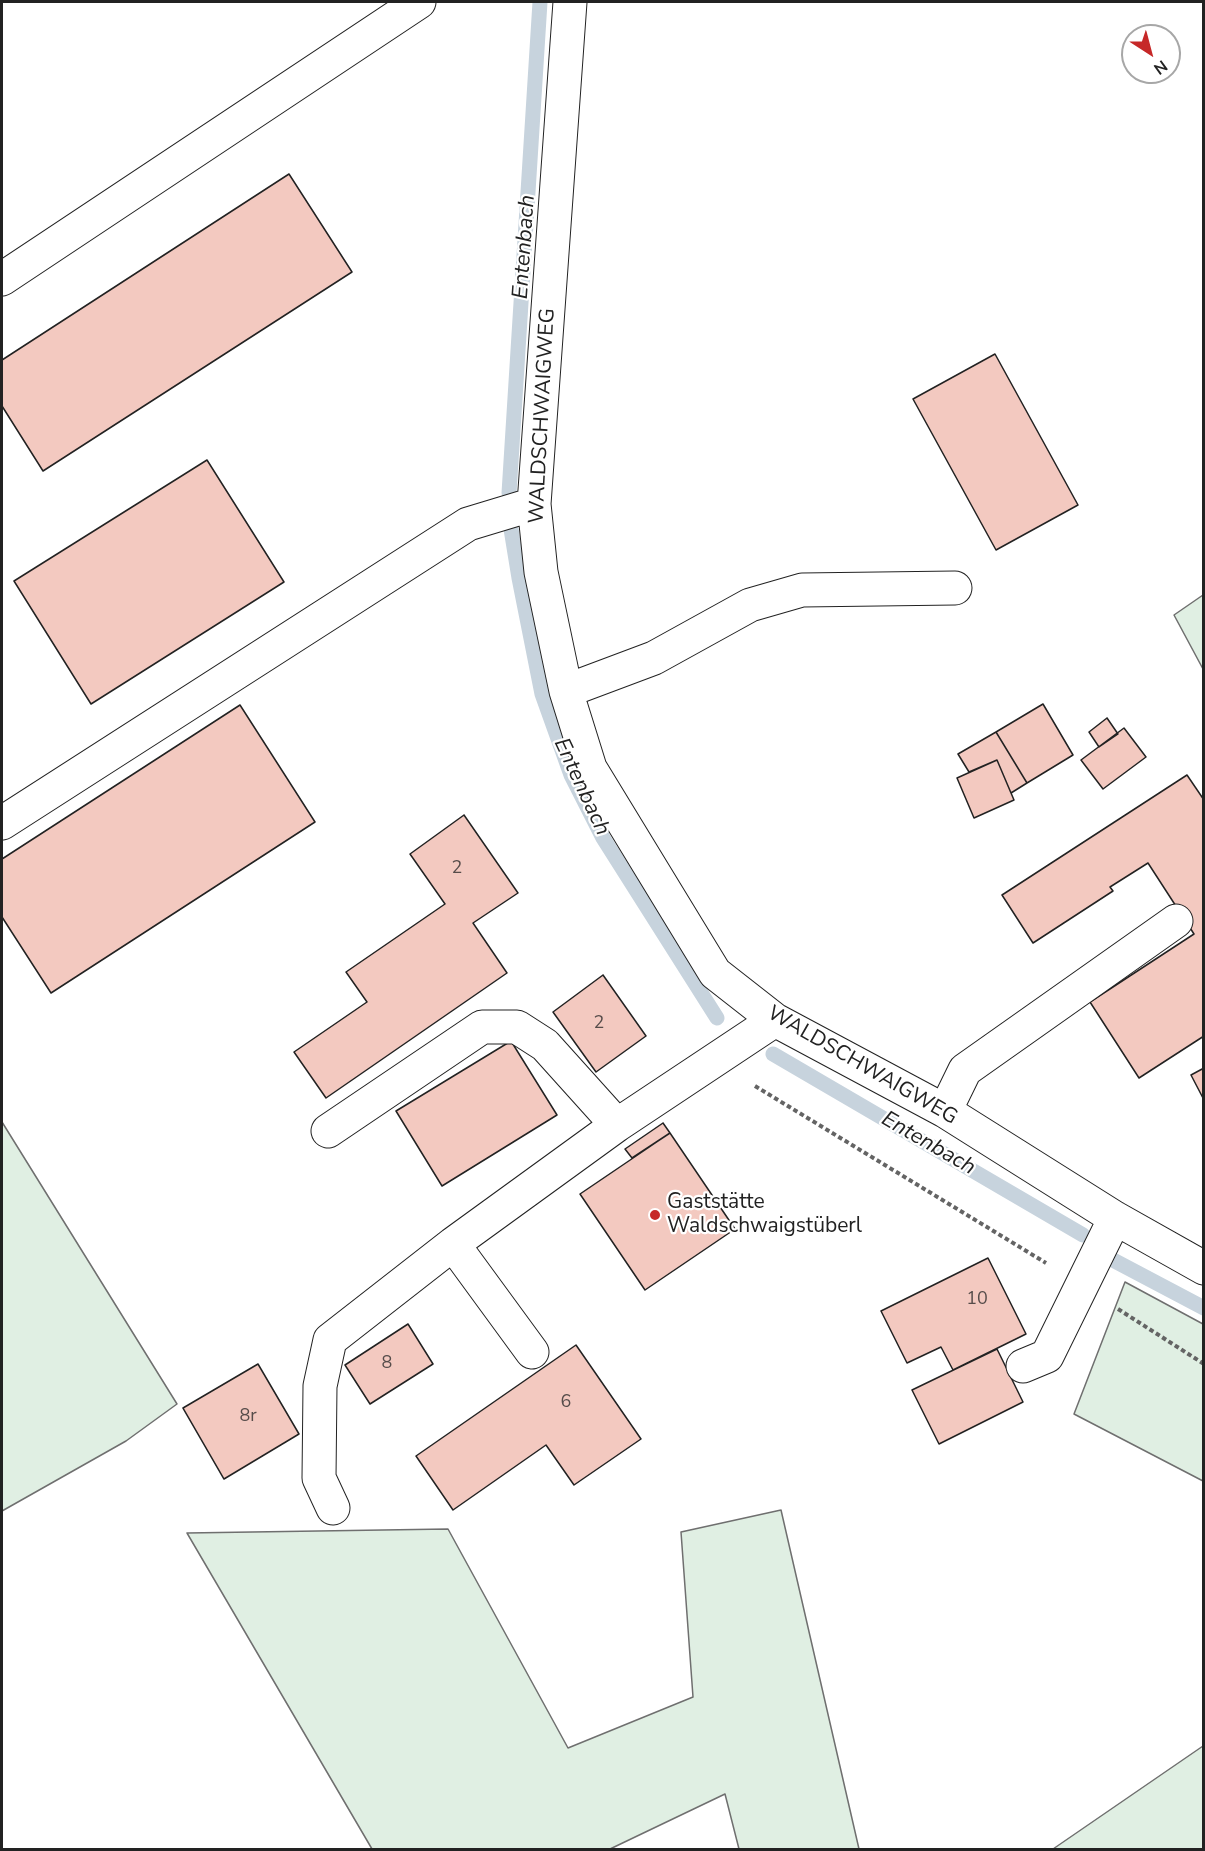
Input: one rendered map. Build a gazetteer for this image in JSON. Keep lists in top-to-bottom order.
{
  "streets": {
    "street": ["WALDSCHWAIGWEG"]
  },
  "water": ["Entenbach"],
  "places": ["Gaststätte Waldschwaigstüberl"],
  "house_numbers": [
    "2",
    "2",
    "10",
    "8",
    "6",
    "8r"
  ],
  "north": "bottom right"
}
